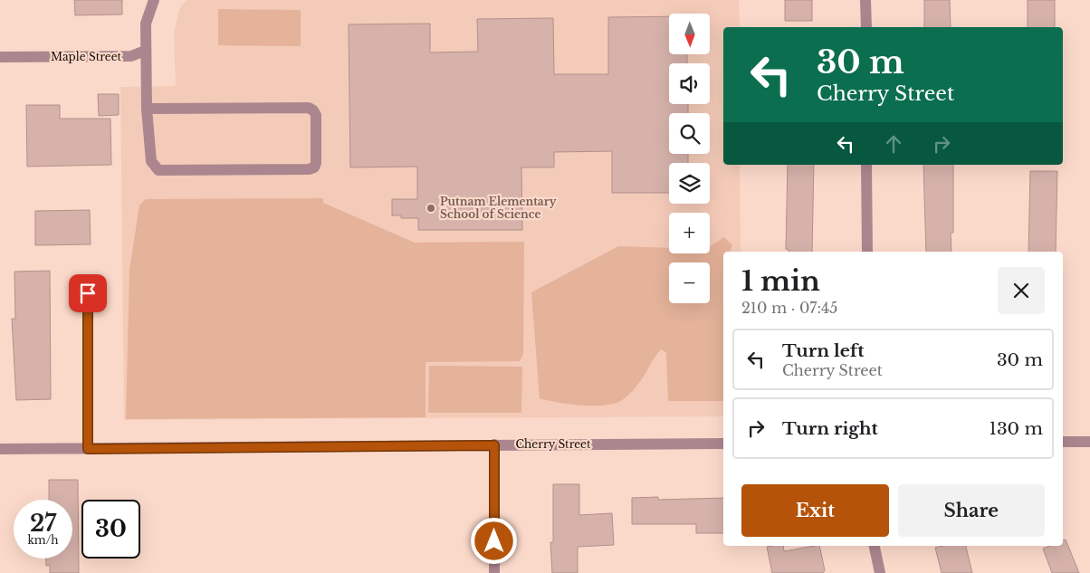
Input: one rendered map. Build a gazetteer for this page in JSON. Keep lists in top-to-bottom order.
{
  "streets": {
    "street": ["Maple Street", "Cherry Street"]
  },
  "places": ["Putnam Elementary School of Science"],
  "north": "bottom",
  "page": {
    "map_buttons": ["+", "−"],
    "turn": ["30 m", "Cherry Street"],
    "heading": ["1 min", "210 m · 07:45"],
    "list": [
      {
        "name": "Turn left",
        "note": "Cherry Street",
        "value": "30 m"
      },
      {
        "name": "Turn right",
        "value": "130 m"
      }
    ],
    "buttons": ["Exit", "Share"],
    "speed": "27 km/h",
    "limit": "30"
  }
}
